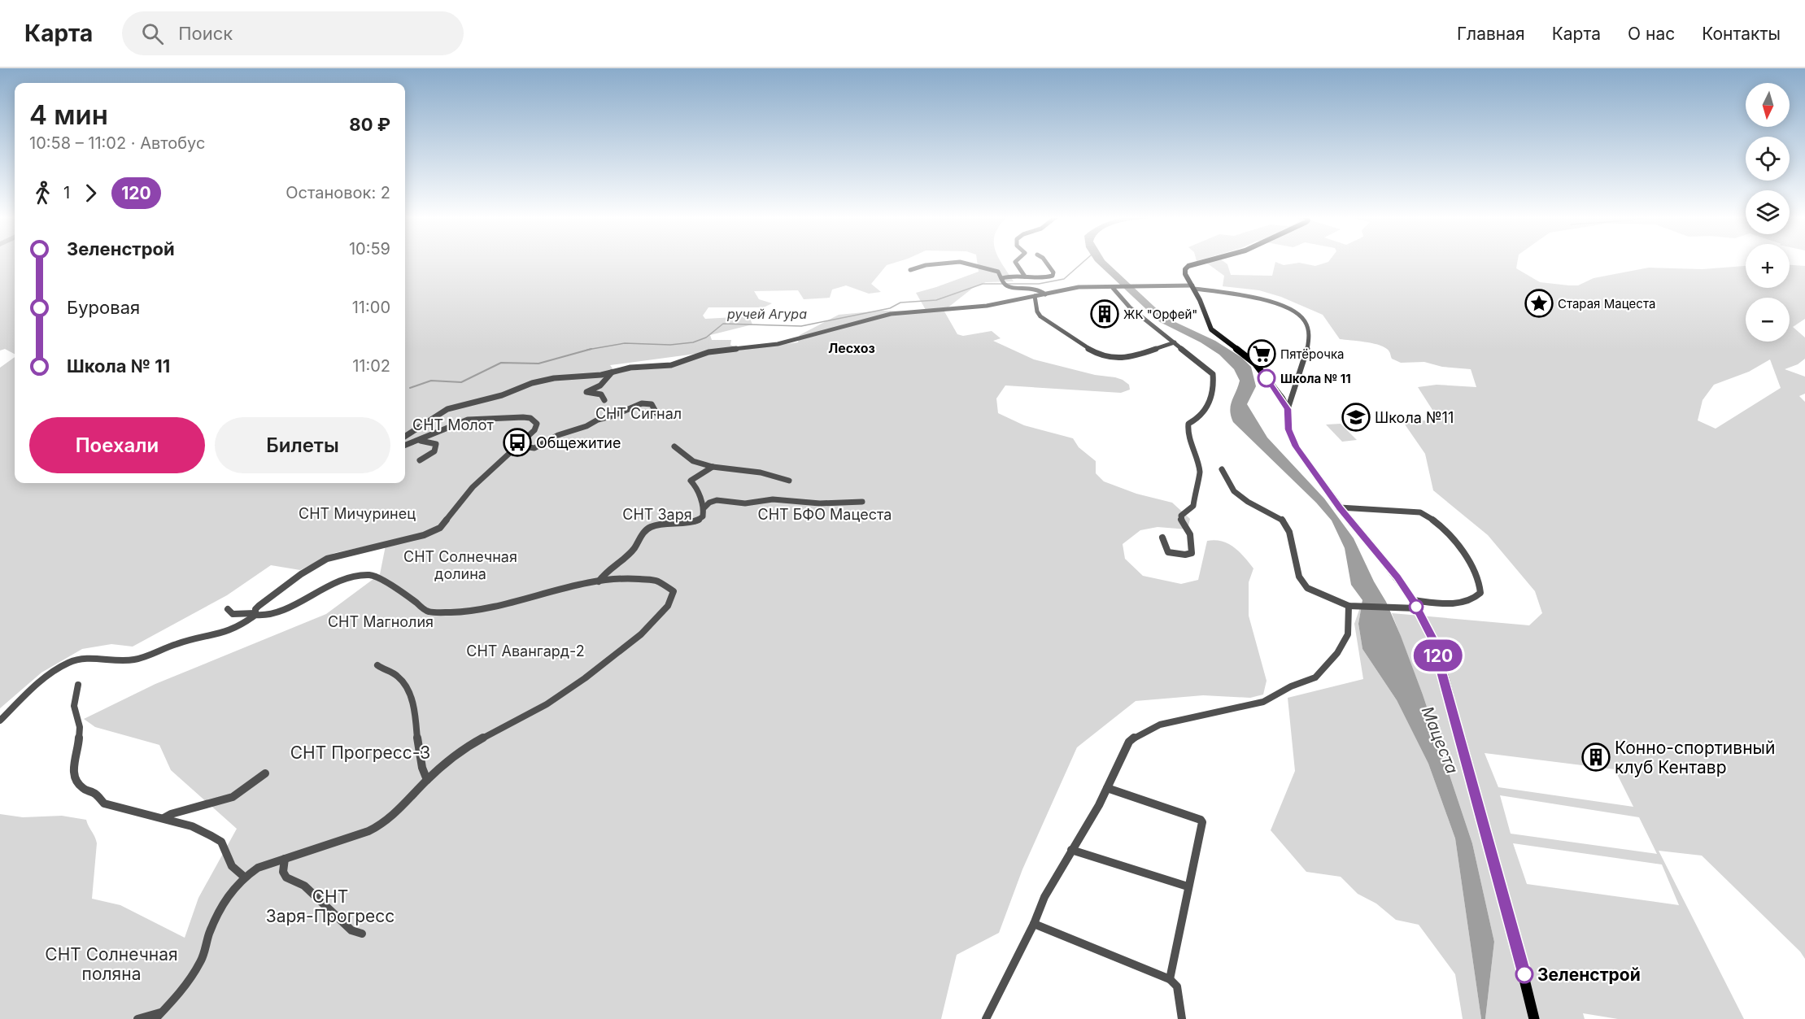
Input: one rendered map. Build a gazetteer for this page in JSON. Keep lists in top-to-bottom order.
{
  "districts": ["Лесхоз"],
  "water": ["ручей Агура", "Мацеста"],
  "parks": [
    "СНТ Сигнал",
    "СНТ Молот",
    "СНТ Мичуринец",
    "СНТ Заря",
    "СНТ БФО Мацеста",
    "СНТ Солнечная долина",
    "СНТ Магнолия",
    "СНТ Авангард-2",
    "СНТ Прогресс-3",
    "СНТ Заря-Прогресс",
    "СНТ Солнечная поляна"
  ],
  "places": {
    "place": ["Старая Мацеста"],
    "building": ["ЖК \"Орфей\"", "Конно-спортивный клуб Кентавр"],
    "supermarket": ["Пятёрочка"],
    "other": ["Школа № 11", "Зеленстрой"],
    "school or university": ["Школа №11"],
    "bus stop": ["Общежитие"]
  },
  "lines": ["bus line 120"],
  "north": "bottom",
  "page": {
    "header": "Карта",
    "search": "Поиск",
    "nav": [
      "Главная",
      "Карта",
      "О нас",
      "Контакты"
    ],
    "on_map": "120",
    "map_buttons": ["+", "−"],
    "heading": ["4 мин", "10:58 – 11:02 · Автобус", "80 ₽"],
    "legs": ["1", "120", "Остановок: 2"],
    "list": [
      {
        "name": "Зеленстрой",
        "value": "10:59"
      },
      {
        "name": "Буровая",
        "value": "11:00"
      },
      {
        "name": "Школа № 11",
        "value": "11:02"
      }
    ],
    "buttons": ["Поехали", "Билеты"]
  }
}
